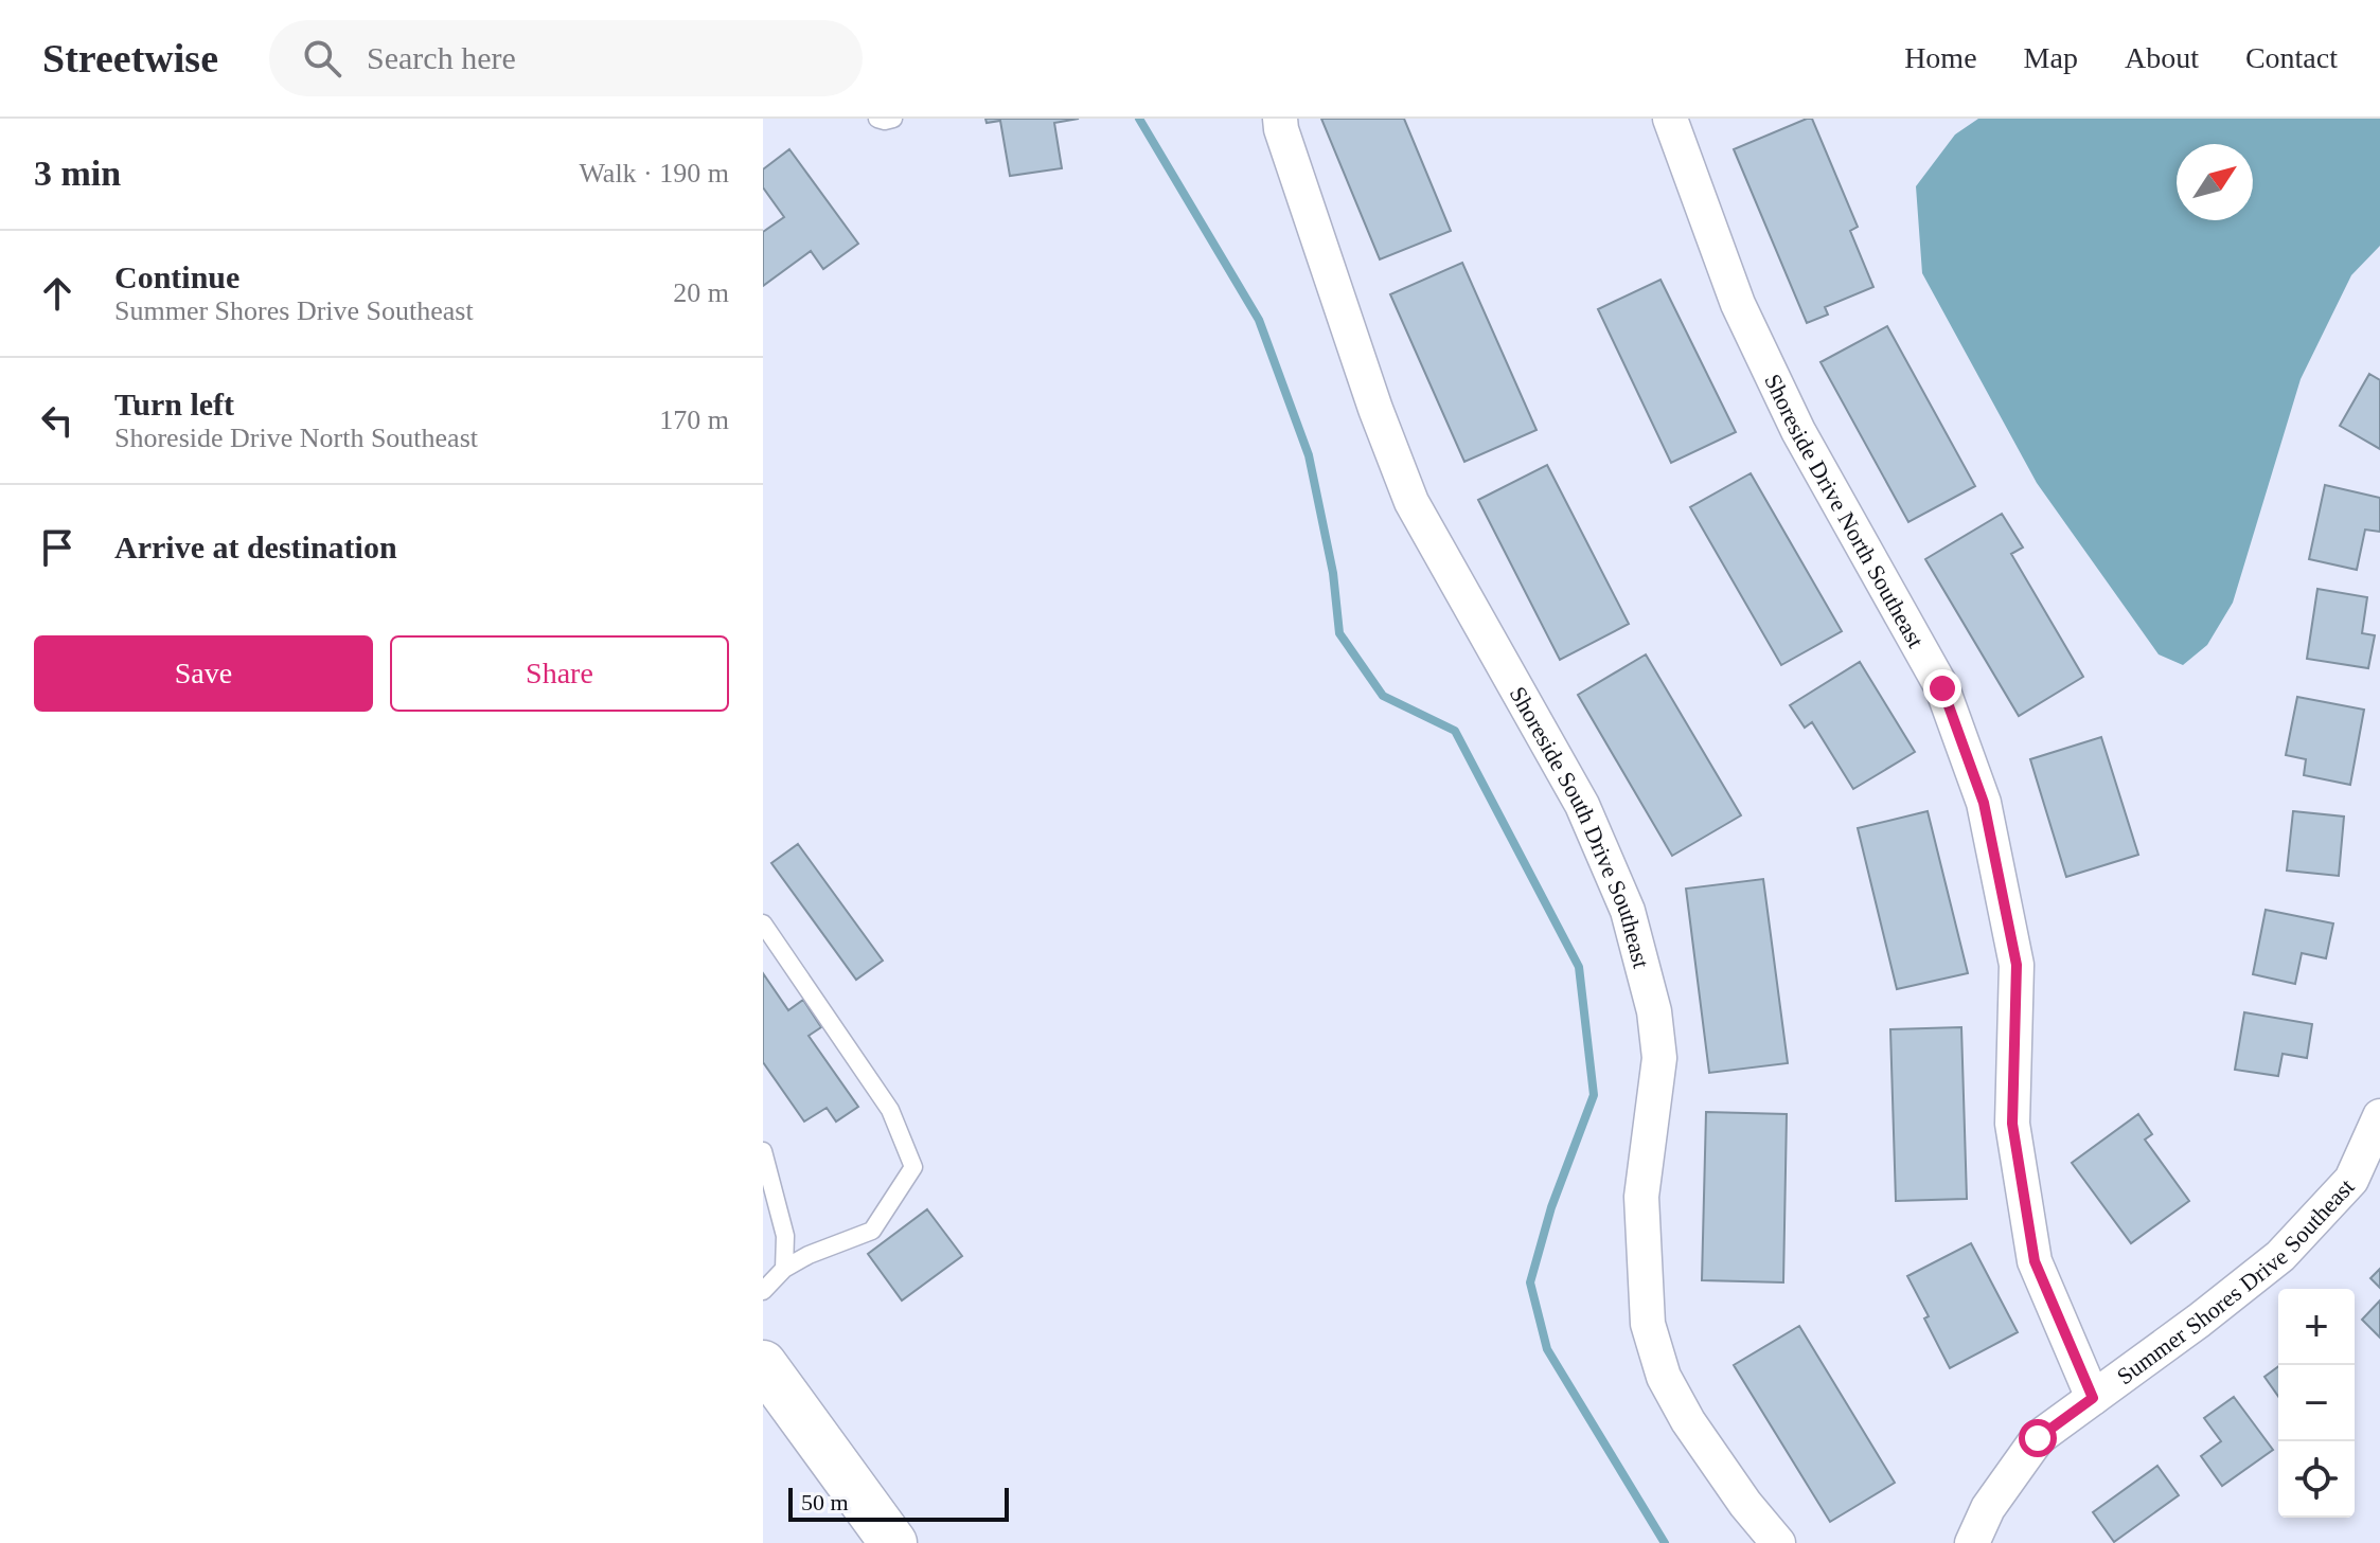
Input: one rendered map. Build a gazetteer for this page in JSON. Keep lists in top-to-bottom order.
{
  "streets": {
    "street": ["Shoreside Drive North Southeast", "Shoreside South Drive Southeast", "Summer Shores Drive Southeast"]
  },
  "crossings": [
    ["Shoreside Drive North Southeast", "Summer Shores Drive Southeast"]
  ],
  "scale_bar": "50 m",
  "north": "top right",
  "page": {
    "header": "Streetwise",
    "search": "Search here",
    "nav": [
      "Home",
      "Map",
      "About",
      "Contact"
    ],
    "heading": ["3 min", "Walk · 190 m"],
    "list": [
      ["Continue", "Summer Shores Drive Southeast", "20 m"],
      ["Turn left", "Shoreside Drive North Southeast", "170 m"],
      "Arrive at destination"
    ],
    "buttons": ["Save", "Share"],
    "map_buttons": ["+", "−"],
    "scale": "50 m"
  }
}
